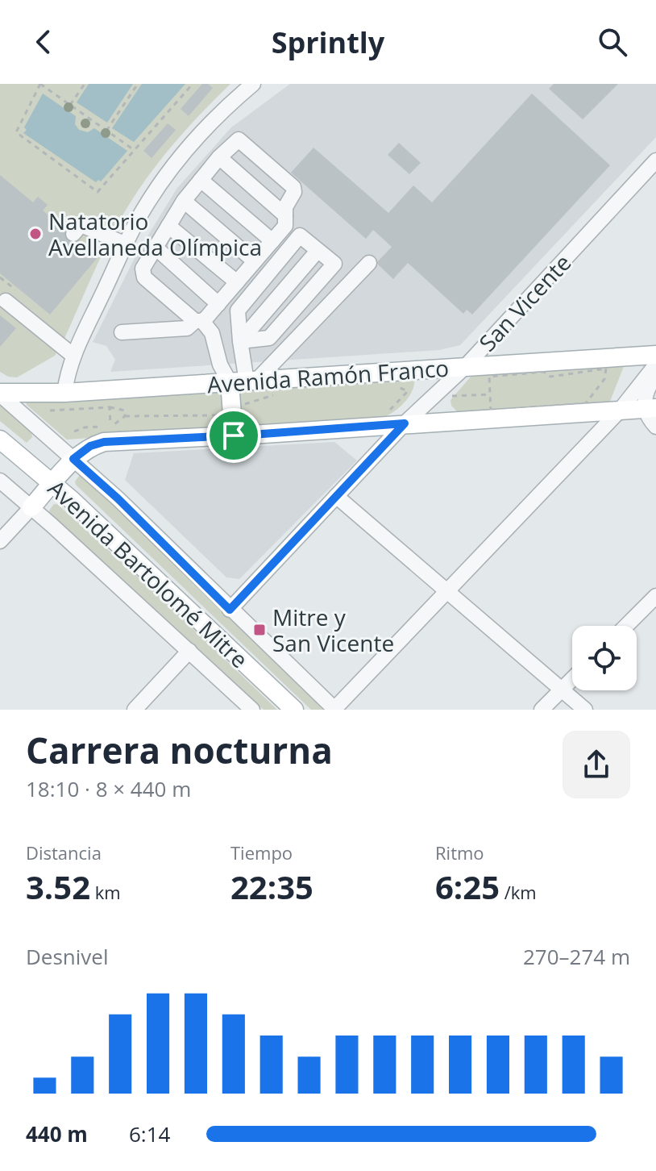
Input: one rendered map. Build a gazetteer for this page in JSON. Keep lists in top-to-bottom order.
{
  "streets": {
    "main road": ["Avenida Ramón Franco", "Avenida Bartolomé Mitre"],
    "street": ["San Vicente"]
  },
  "crossings": [
    ["San Vicente", "Avenida Ramón Franco"],
    ["San Vicente", "Avenida Bartolomé Mitre"],
    ["Avenida Ramón Franco", "Avenida Bartolomé Mitre"]
  ],
  "places": {
    "other": ["Natatorio Avellaneda Olímpica"],
    "transit": ["Mitre y San Vicente"]
  },
  "page": {
    "header": "Sprintly",
    "heading": ["Carrera nocturna", "18:10 · 8 × 440 m"],
    "stats": [
      ["Distancia", "3.52 km"],
      ["Tiempo", "22:35"],
      ["Ritmo", "6:25 /km"]
    ],
    "chart": ["Desnivel", "270–274 m"],
    "list": [
      {
        "name": "440 m",
        "note": "6:14"
      }
    ]
  }
}
